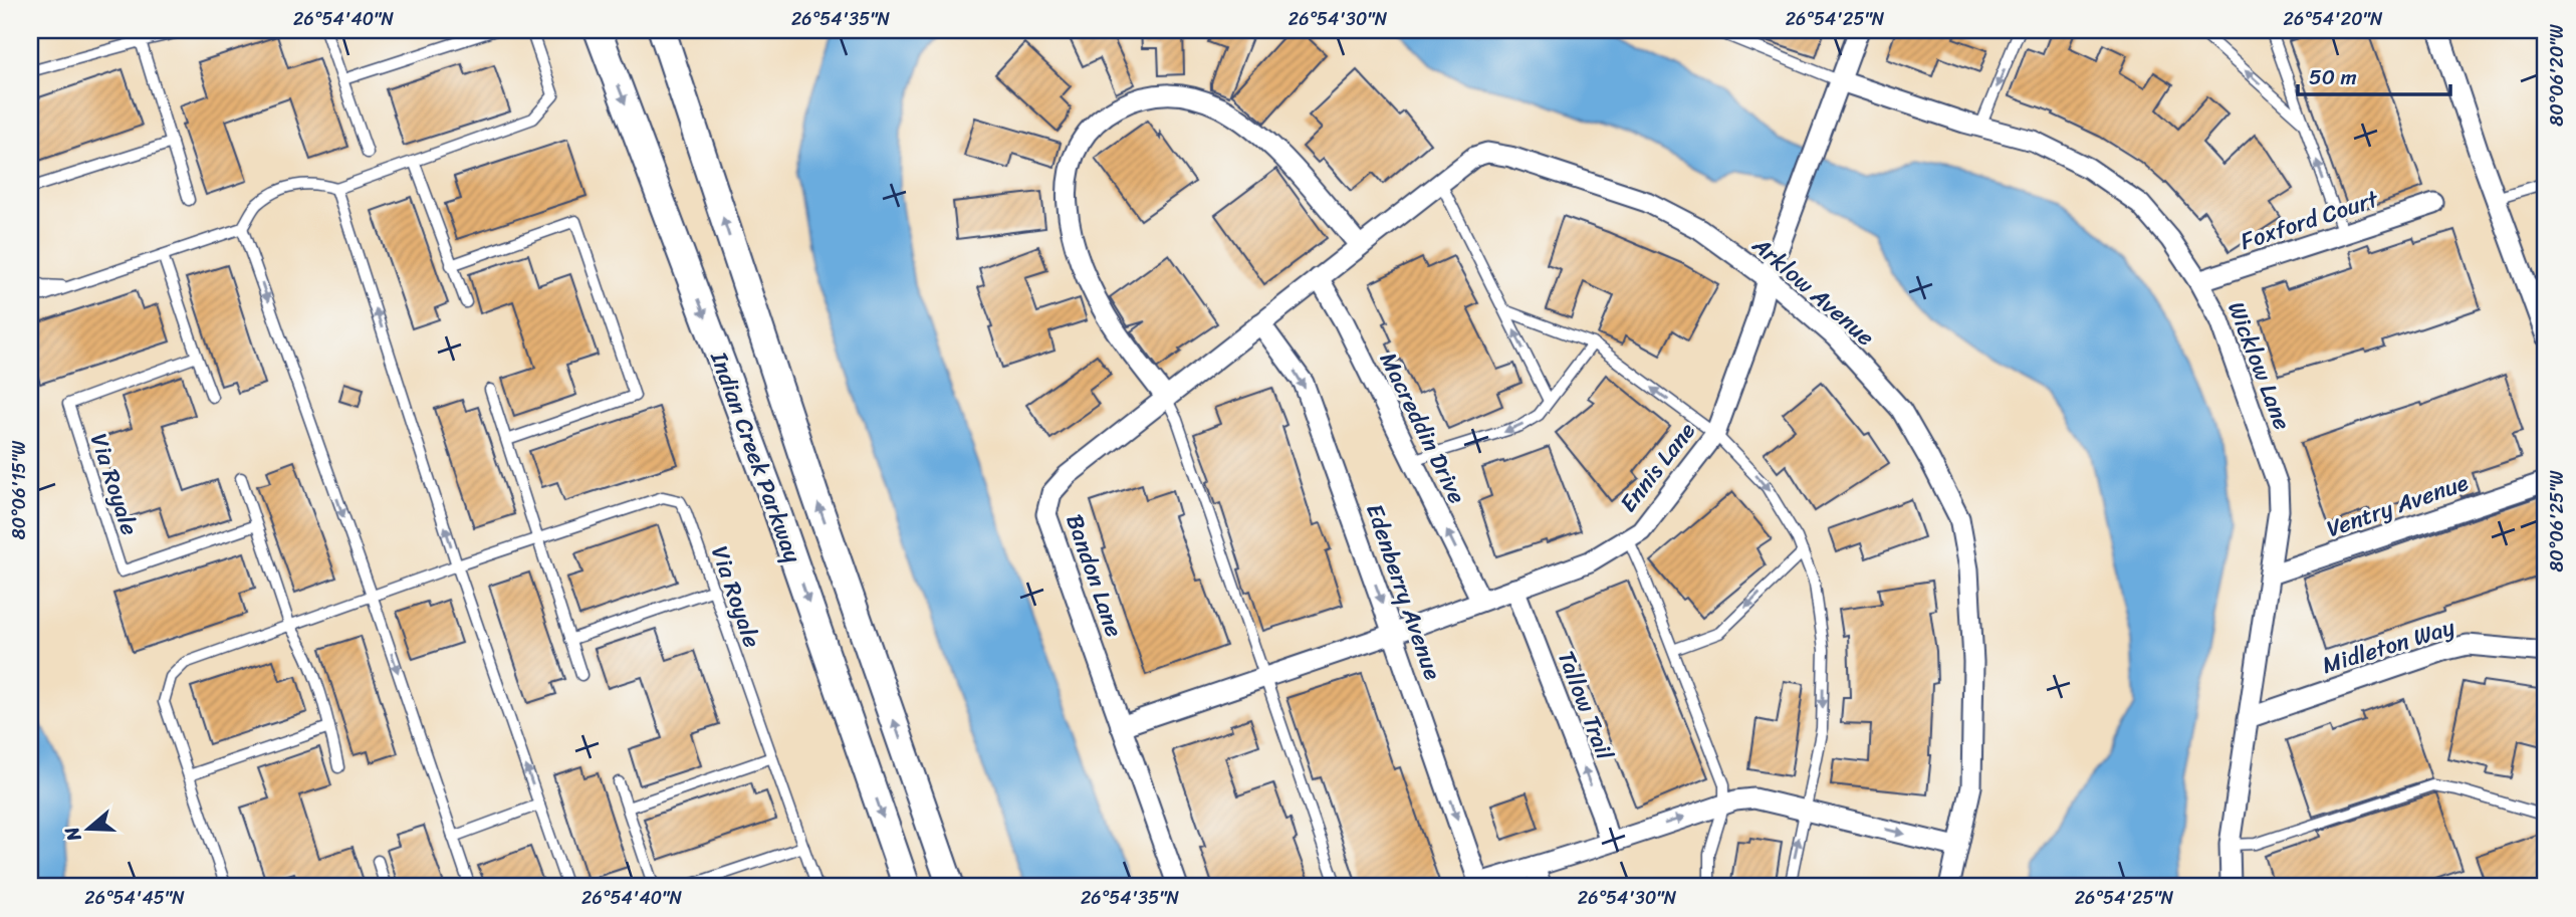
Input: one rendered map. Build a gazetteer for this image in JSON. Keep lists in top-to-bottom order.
{
  "streets": {
    "street": [
      "Foxford Court",
      "Arklow Avenue",
      "Wicklow Lane",
      "Macreddin Drive",
      "Indian Creek Parkway",
      "Ennis Lane",
      "Ventry Avenue",
      "Bandon Lane",
      "Edenberry Avenue",
      "Midleton Way",
      "Tallow Trail"
    ],
    "lane": ["Via Royale"]
  },
  "crossings": [
    ["Foxford Court", "Wicklow Lane"],
    ["Arklow Avenue", "Macreddin Drive"],
    ["Arklow Avenue", "Ennis Lane"],
    ["Arklow Avenue", "Bandon Lane"],
    ["Arklow Avenue", "Edenberry Avenue"],
    ["Wicklow Lane", "Ennis Lane"],
    ["Wicklow Lane", "Ventry Avenue"],
    ["Wicklow Lane", "Midleton Way"],
    ["Macreddin Drive", "Ennis Lane"],
    ["Ennis Lane", "Bandon Lane"],
    ["Ennis Lane", "Edenberry Avenue"],
    ["Ennis Lane", "Tallow Trail"],
    ["Bandon Lane", "Edenberry Avenue"]
  ],
  "one_way": ["Macreddin Drive", "Edenberry Avenue", "Tallow Trail"],
  "scale_bar": "50 m",
  "north": "left",
  "coordinates": [
    "26°54'40\"N",
    "26°54'35\"N",
    "26°54'30\"N",
    "26°54'25\"N",
    "26°54'20\"N",
    "80°06'20\"W",
    "80°06'15\"W",
    "80°06'25\"W",
    "26°54'45\"N"
  ]
}
